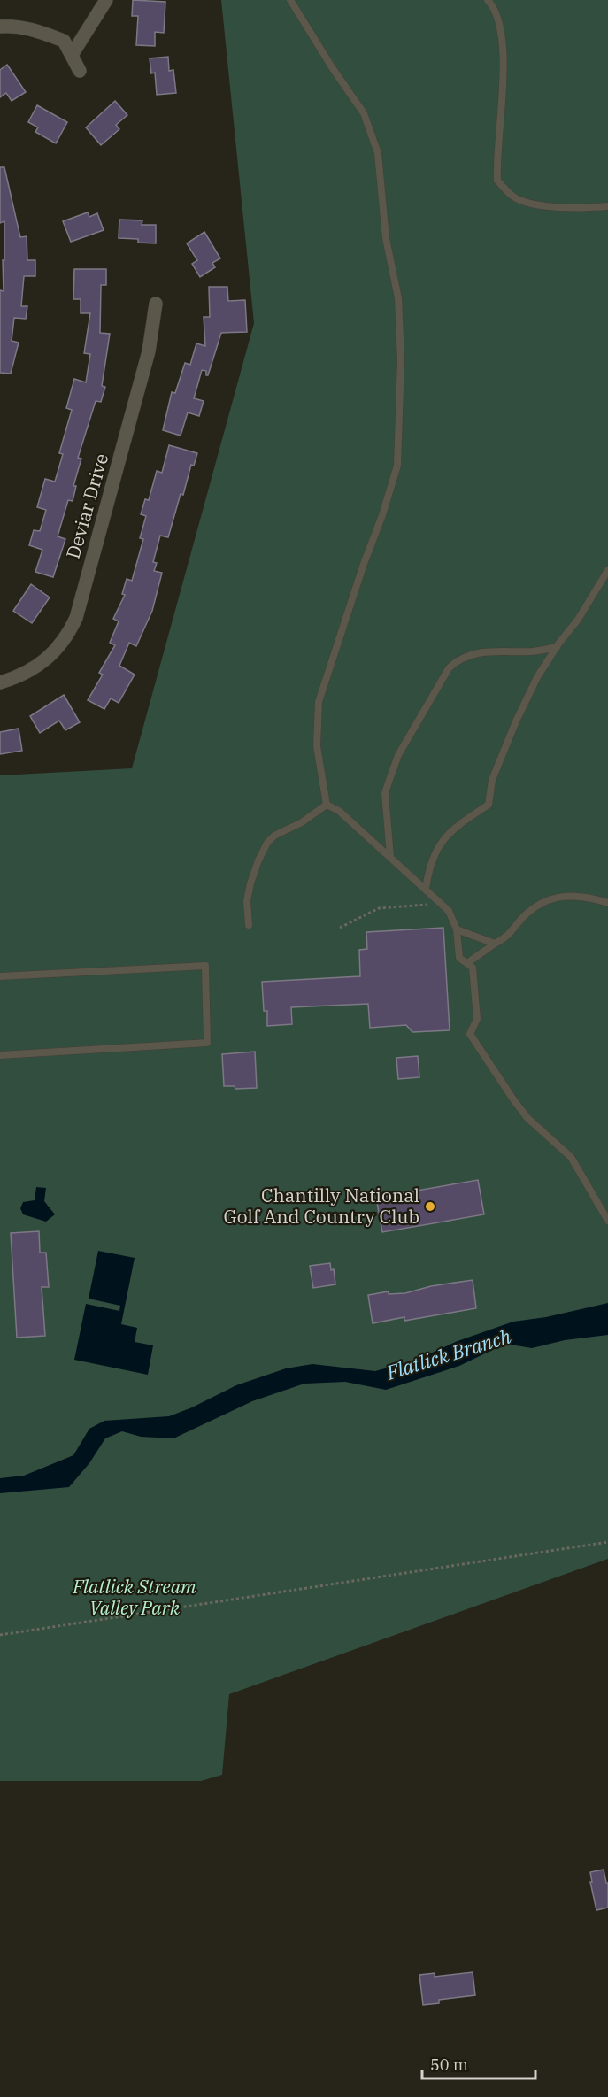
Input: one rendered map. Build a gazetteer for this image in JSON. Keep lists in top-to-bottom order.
{
  "streets": {
    "street": ["Deviar Drive"]
  },
  "water": ["Flatlick Branch"],
  "parks": ["Flatlick Stream Valley Park"],
  "places": ["Chantilly National Golf And Country Club"],
  "scale_bar": "50 m"
}
